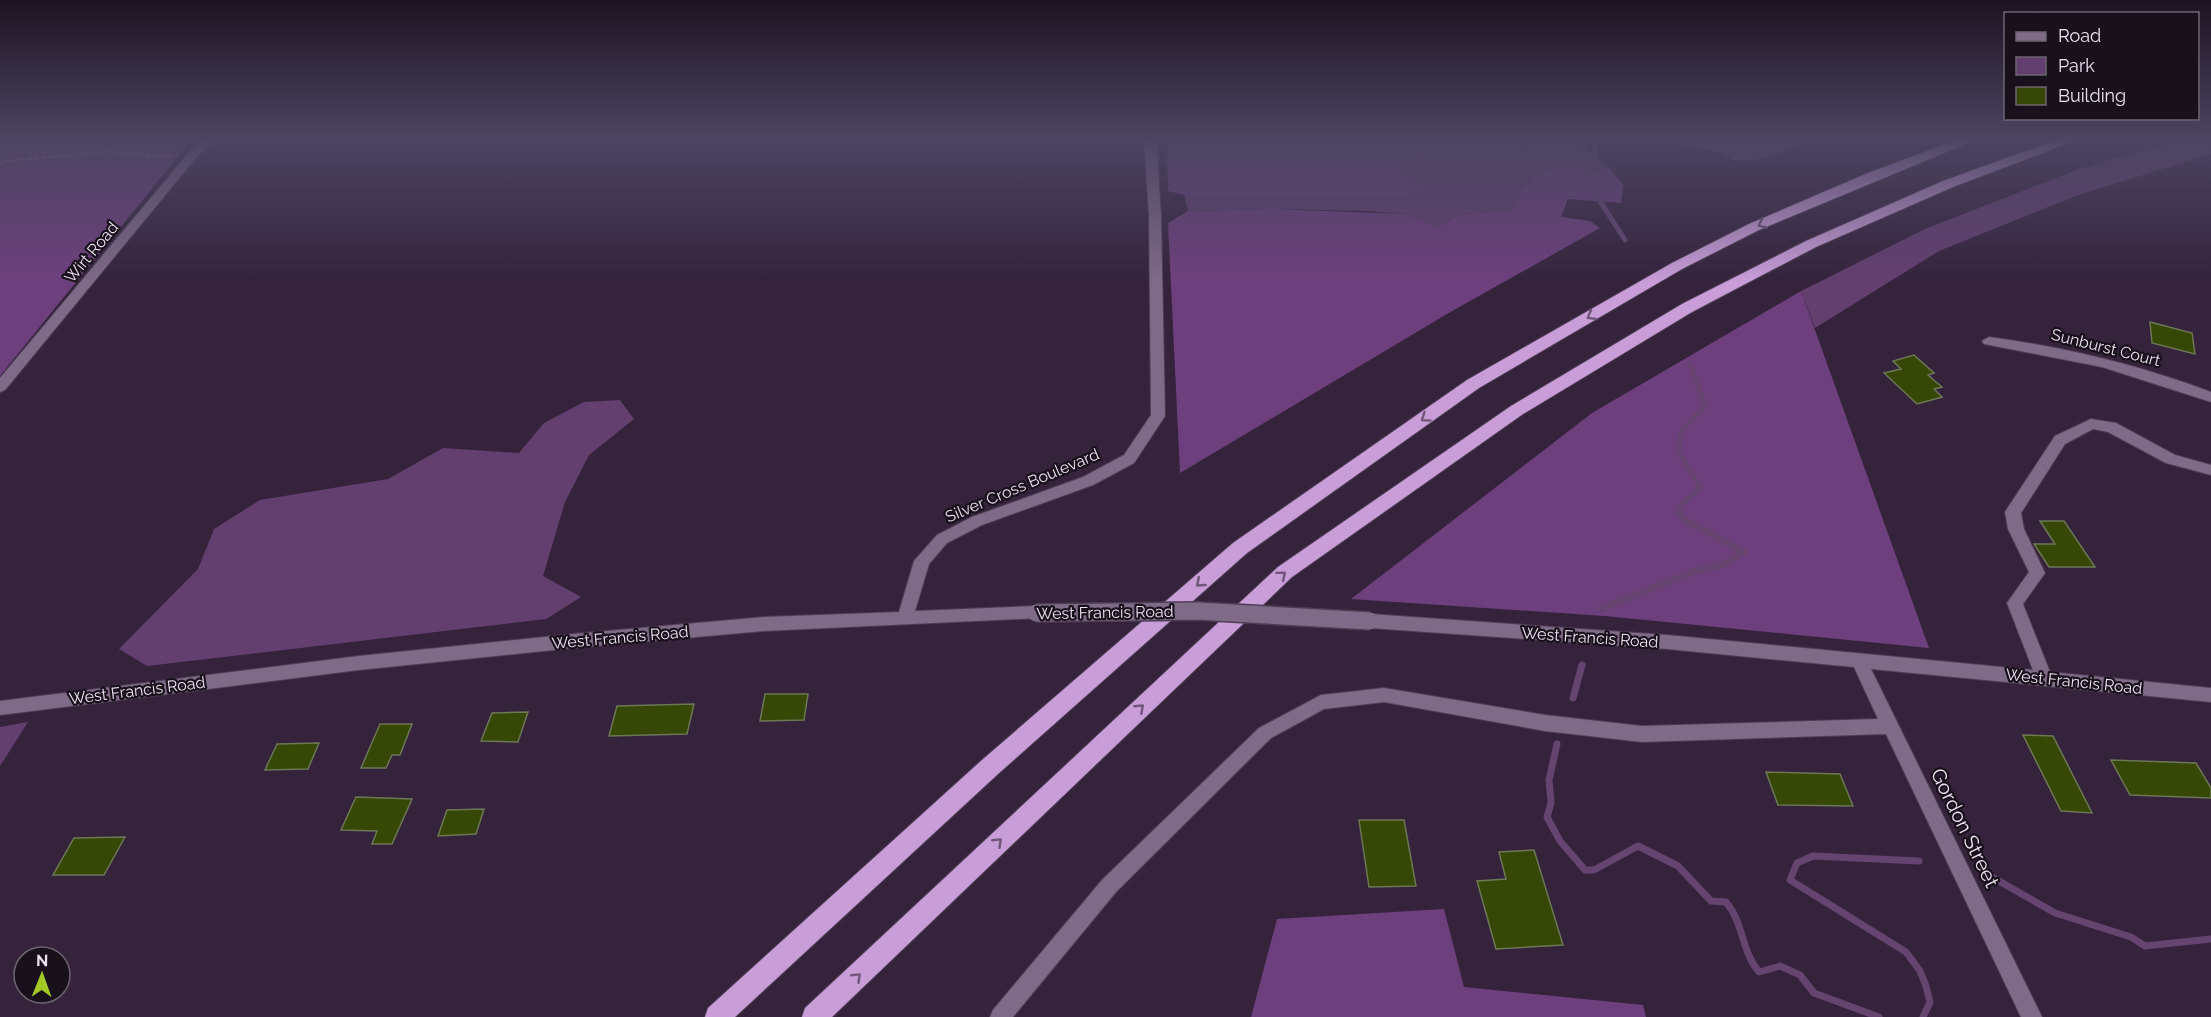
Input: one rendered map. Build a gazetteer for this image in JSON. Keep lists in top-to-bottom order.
{
  "streets": {
    "street": [
      "Wirt Road",
      "Sunburst Court",
      "Silver Cross Boulevard",
      "West Francis Road",
      "Gordon Street"
    ]
  },
  "crossings": [
    ["Silver Cross Boulevard", "West Francis Road"],
    ["West Francis Road", "Gordon Street"]
  ],
  "legend": ["Road", "Park", "Building"],
  "north": "top"
}
